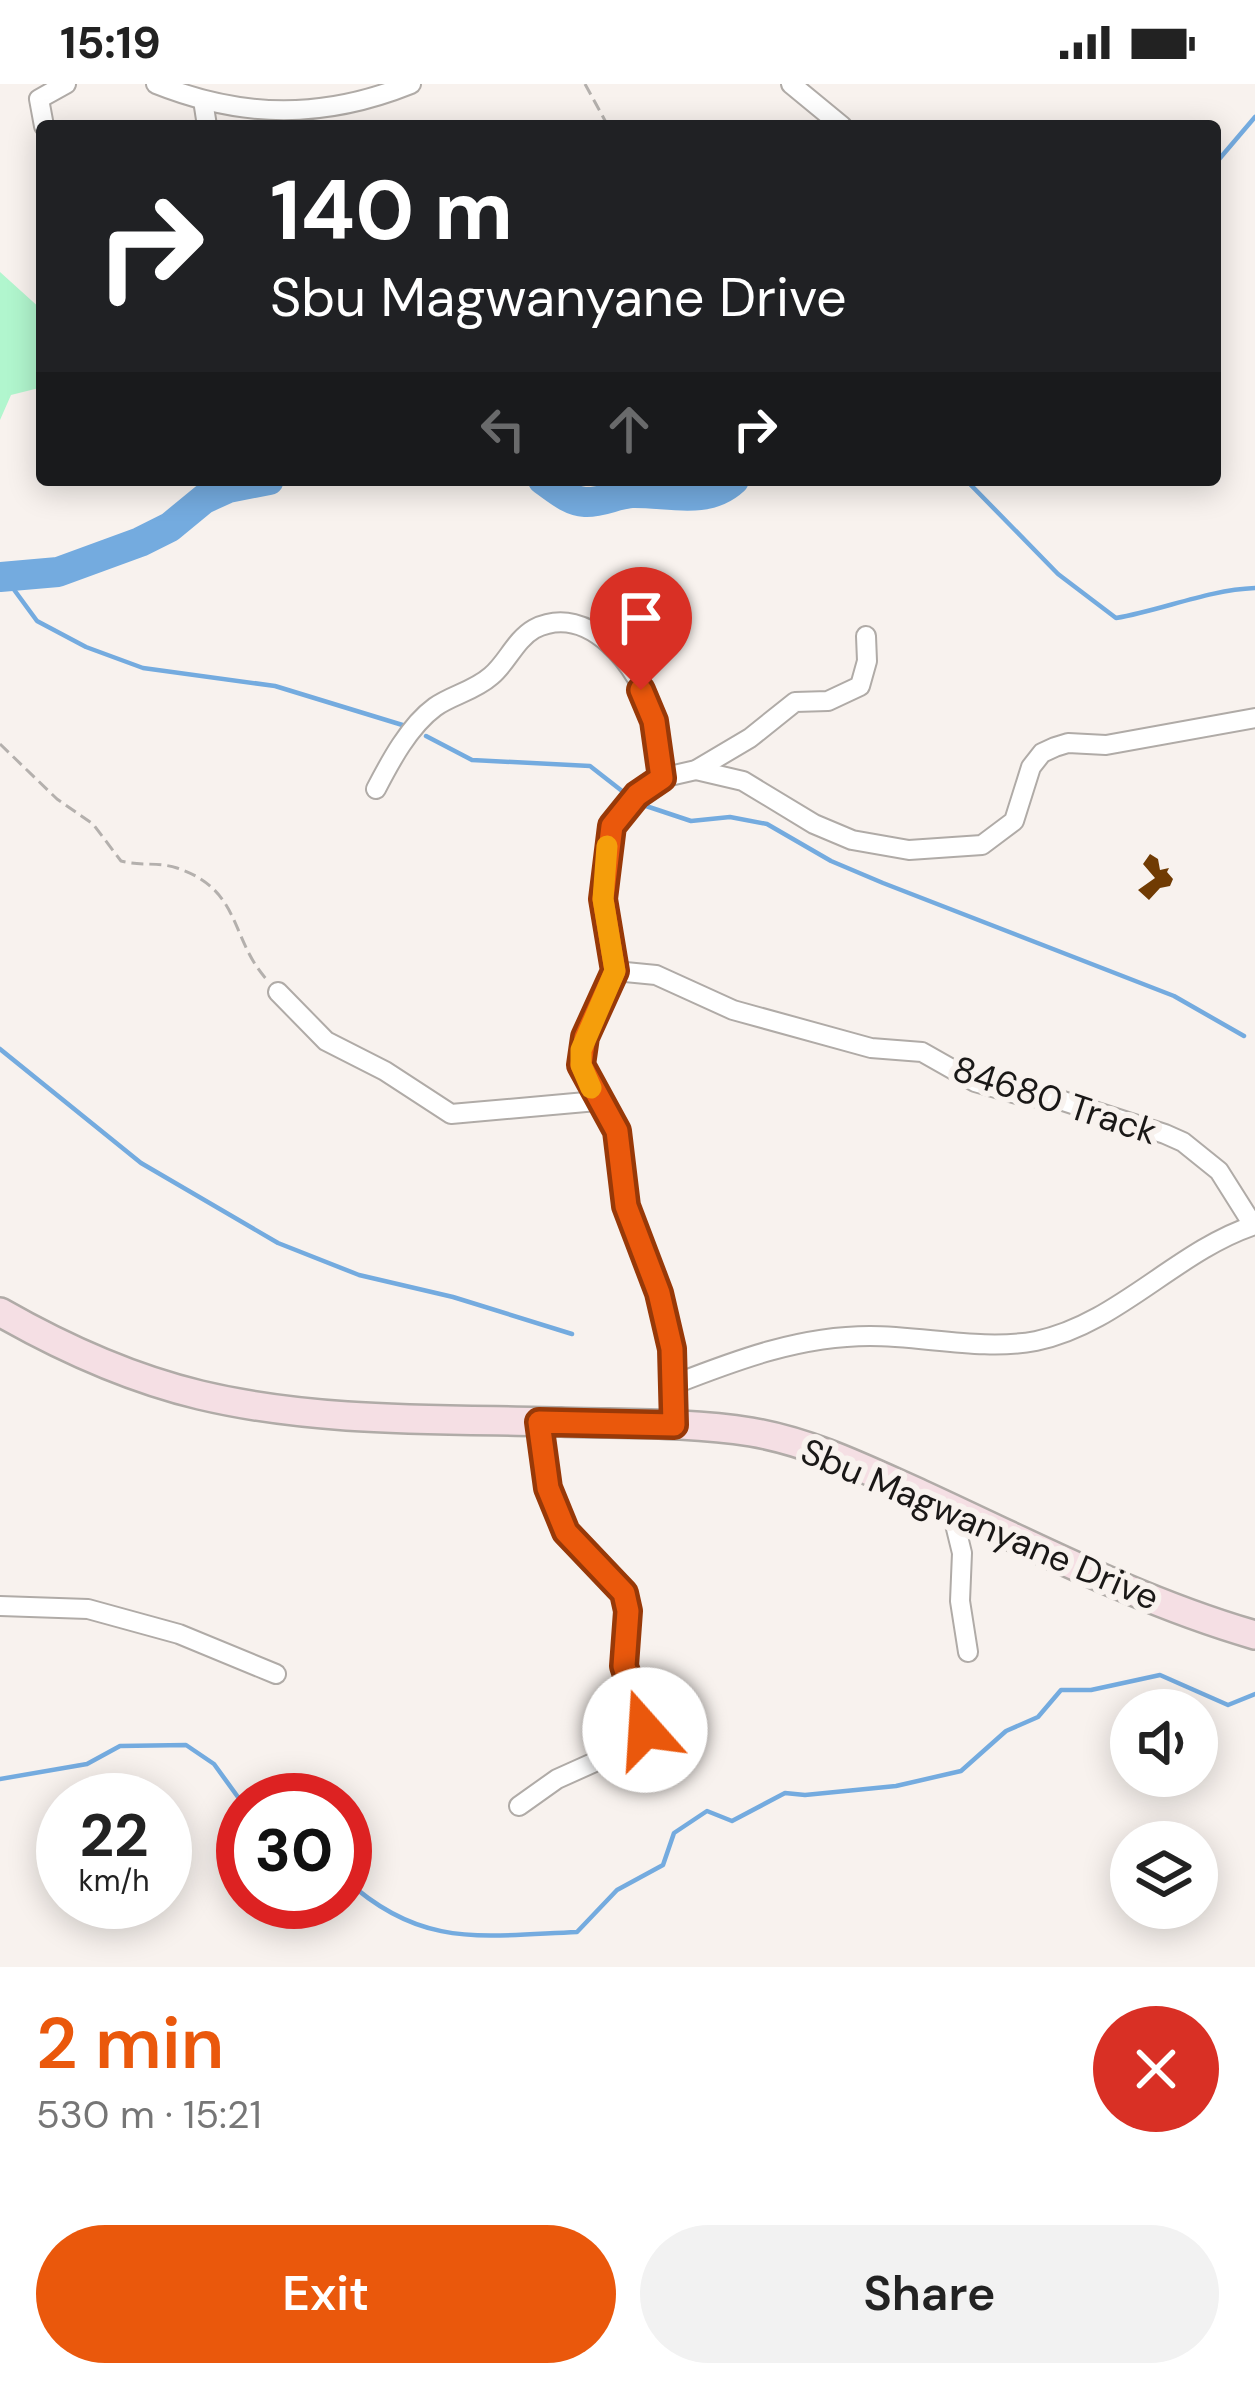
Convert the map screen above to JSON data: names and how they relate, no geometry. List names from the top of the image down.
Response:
{
  "streets": {
    "main road": ["Sbu Magwanyane Drive"],
    "street": ["84680 Track"]
  },
  "page": {
    "status": "15:19",
    "turn": ["140 m", "Sbu Magwanyane Drive"],
    "speed": "22 km/h",
    "limit": "30",
    "heading": ["2 min", "530 m · 15:21"],
    "buttons": ["Exit", "Share"]
  }
}
